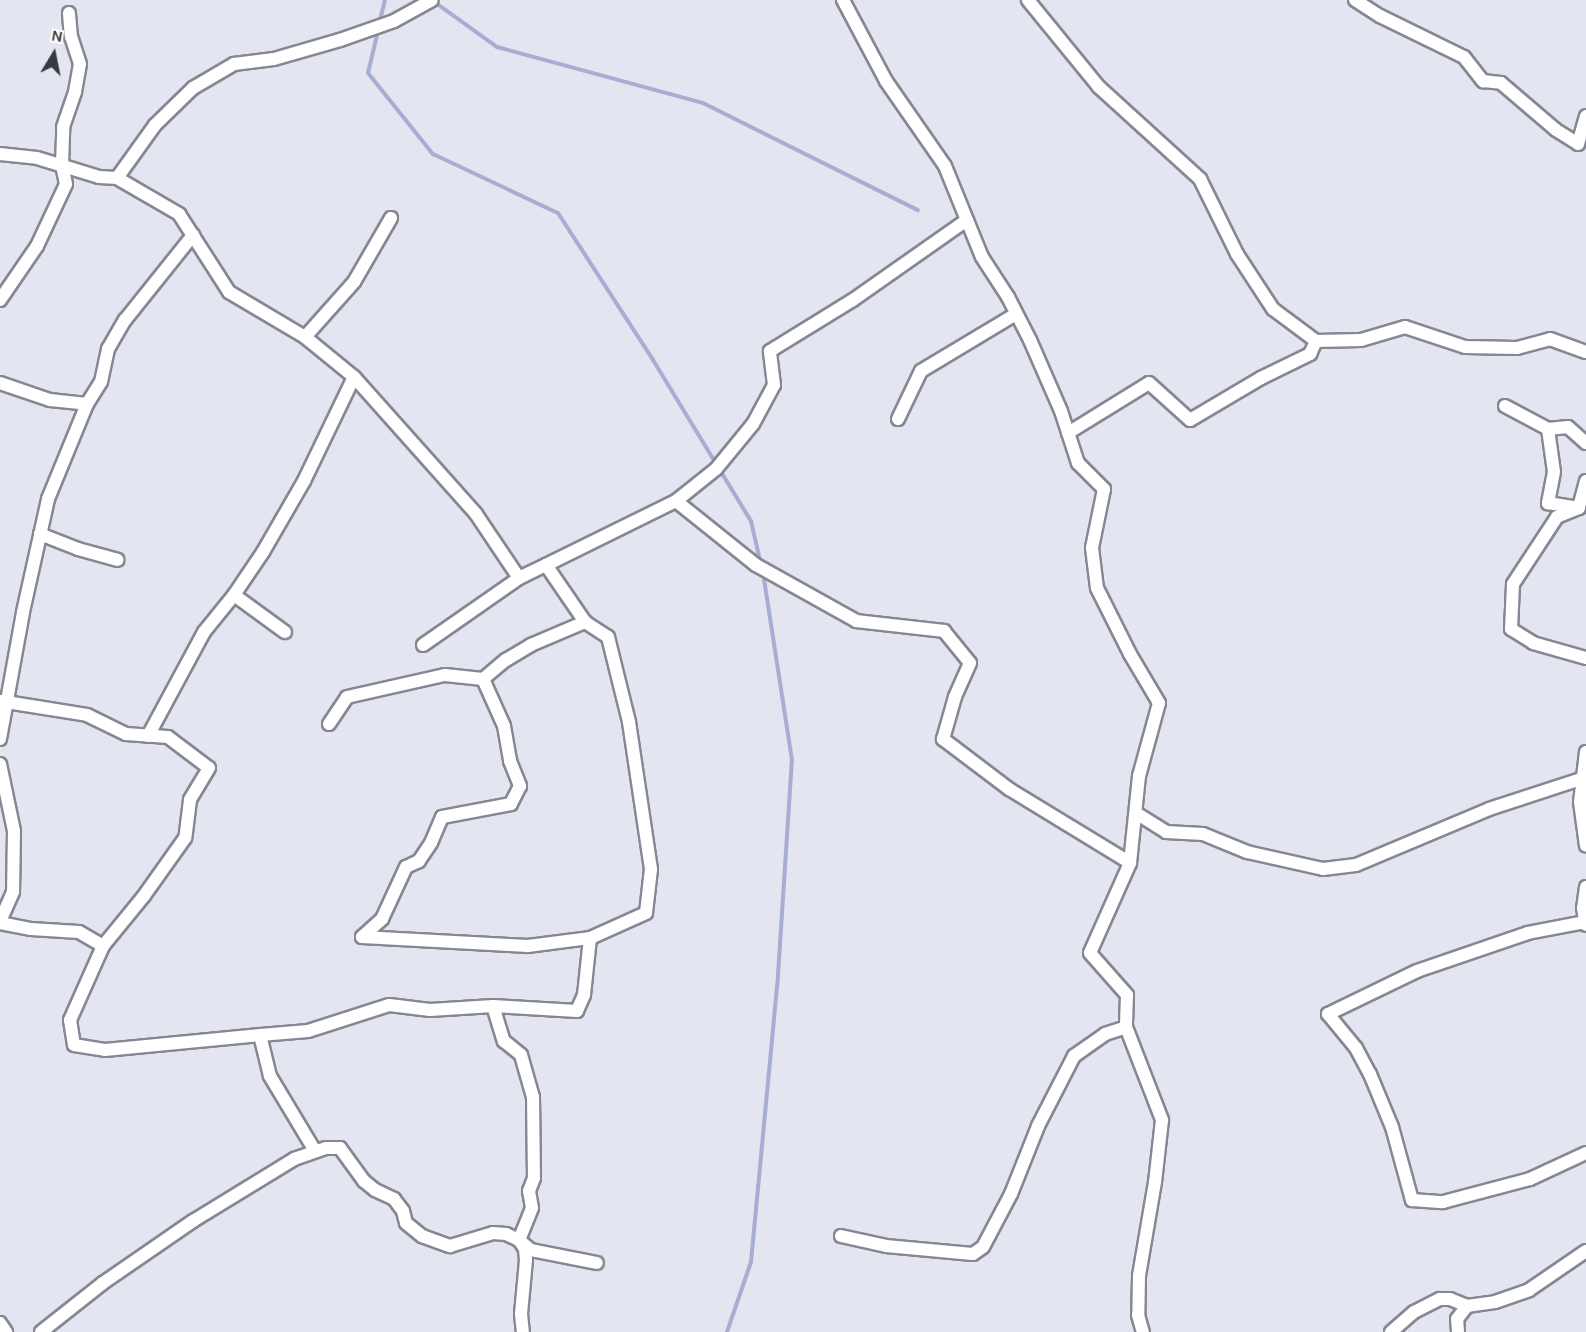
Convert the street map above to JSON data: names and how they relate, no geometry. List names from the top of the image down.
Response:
{
  "north": "top"
}
